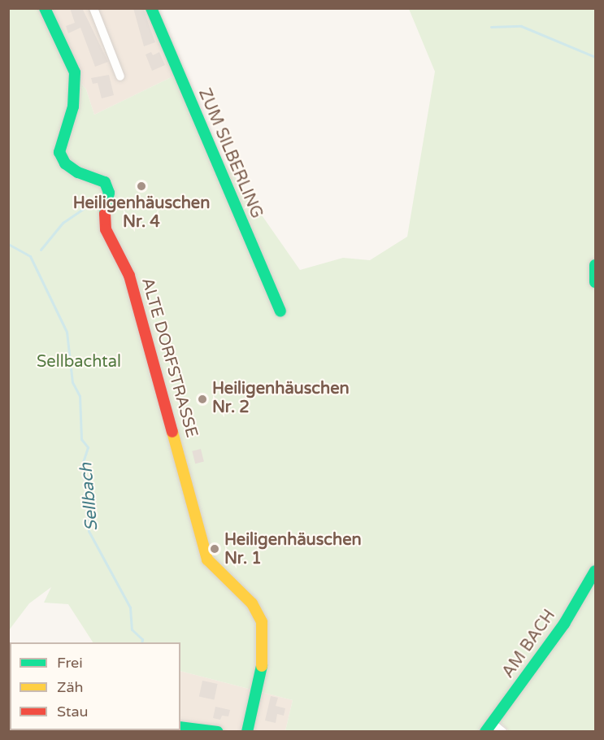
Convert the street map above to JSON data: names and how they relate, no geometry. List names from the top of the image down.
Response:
{
  "streets": {
    "street": ["ZUM SILBERLING", "ALTE DORFSTRASSE", "AM BACH"]
  },
  "water": ["Sellbach"],
  "parks": ["Sellbachtal"],
  "places": ["Heiligenhäuschen Nr. 4", "Heiligenhäuschen Nr. 2", "Heiligenhäuschen Nr. 1"],
  "legend": ["Frei", "Zäh", "Stau"]
}
